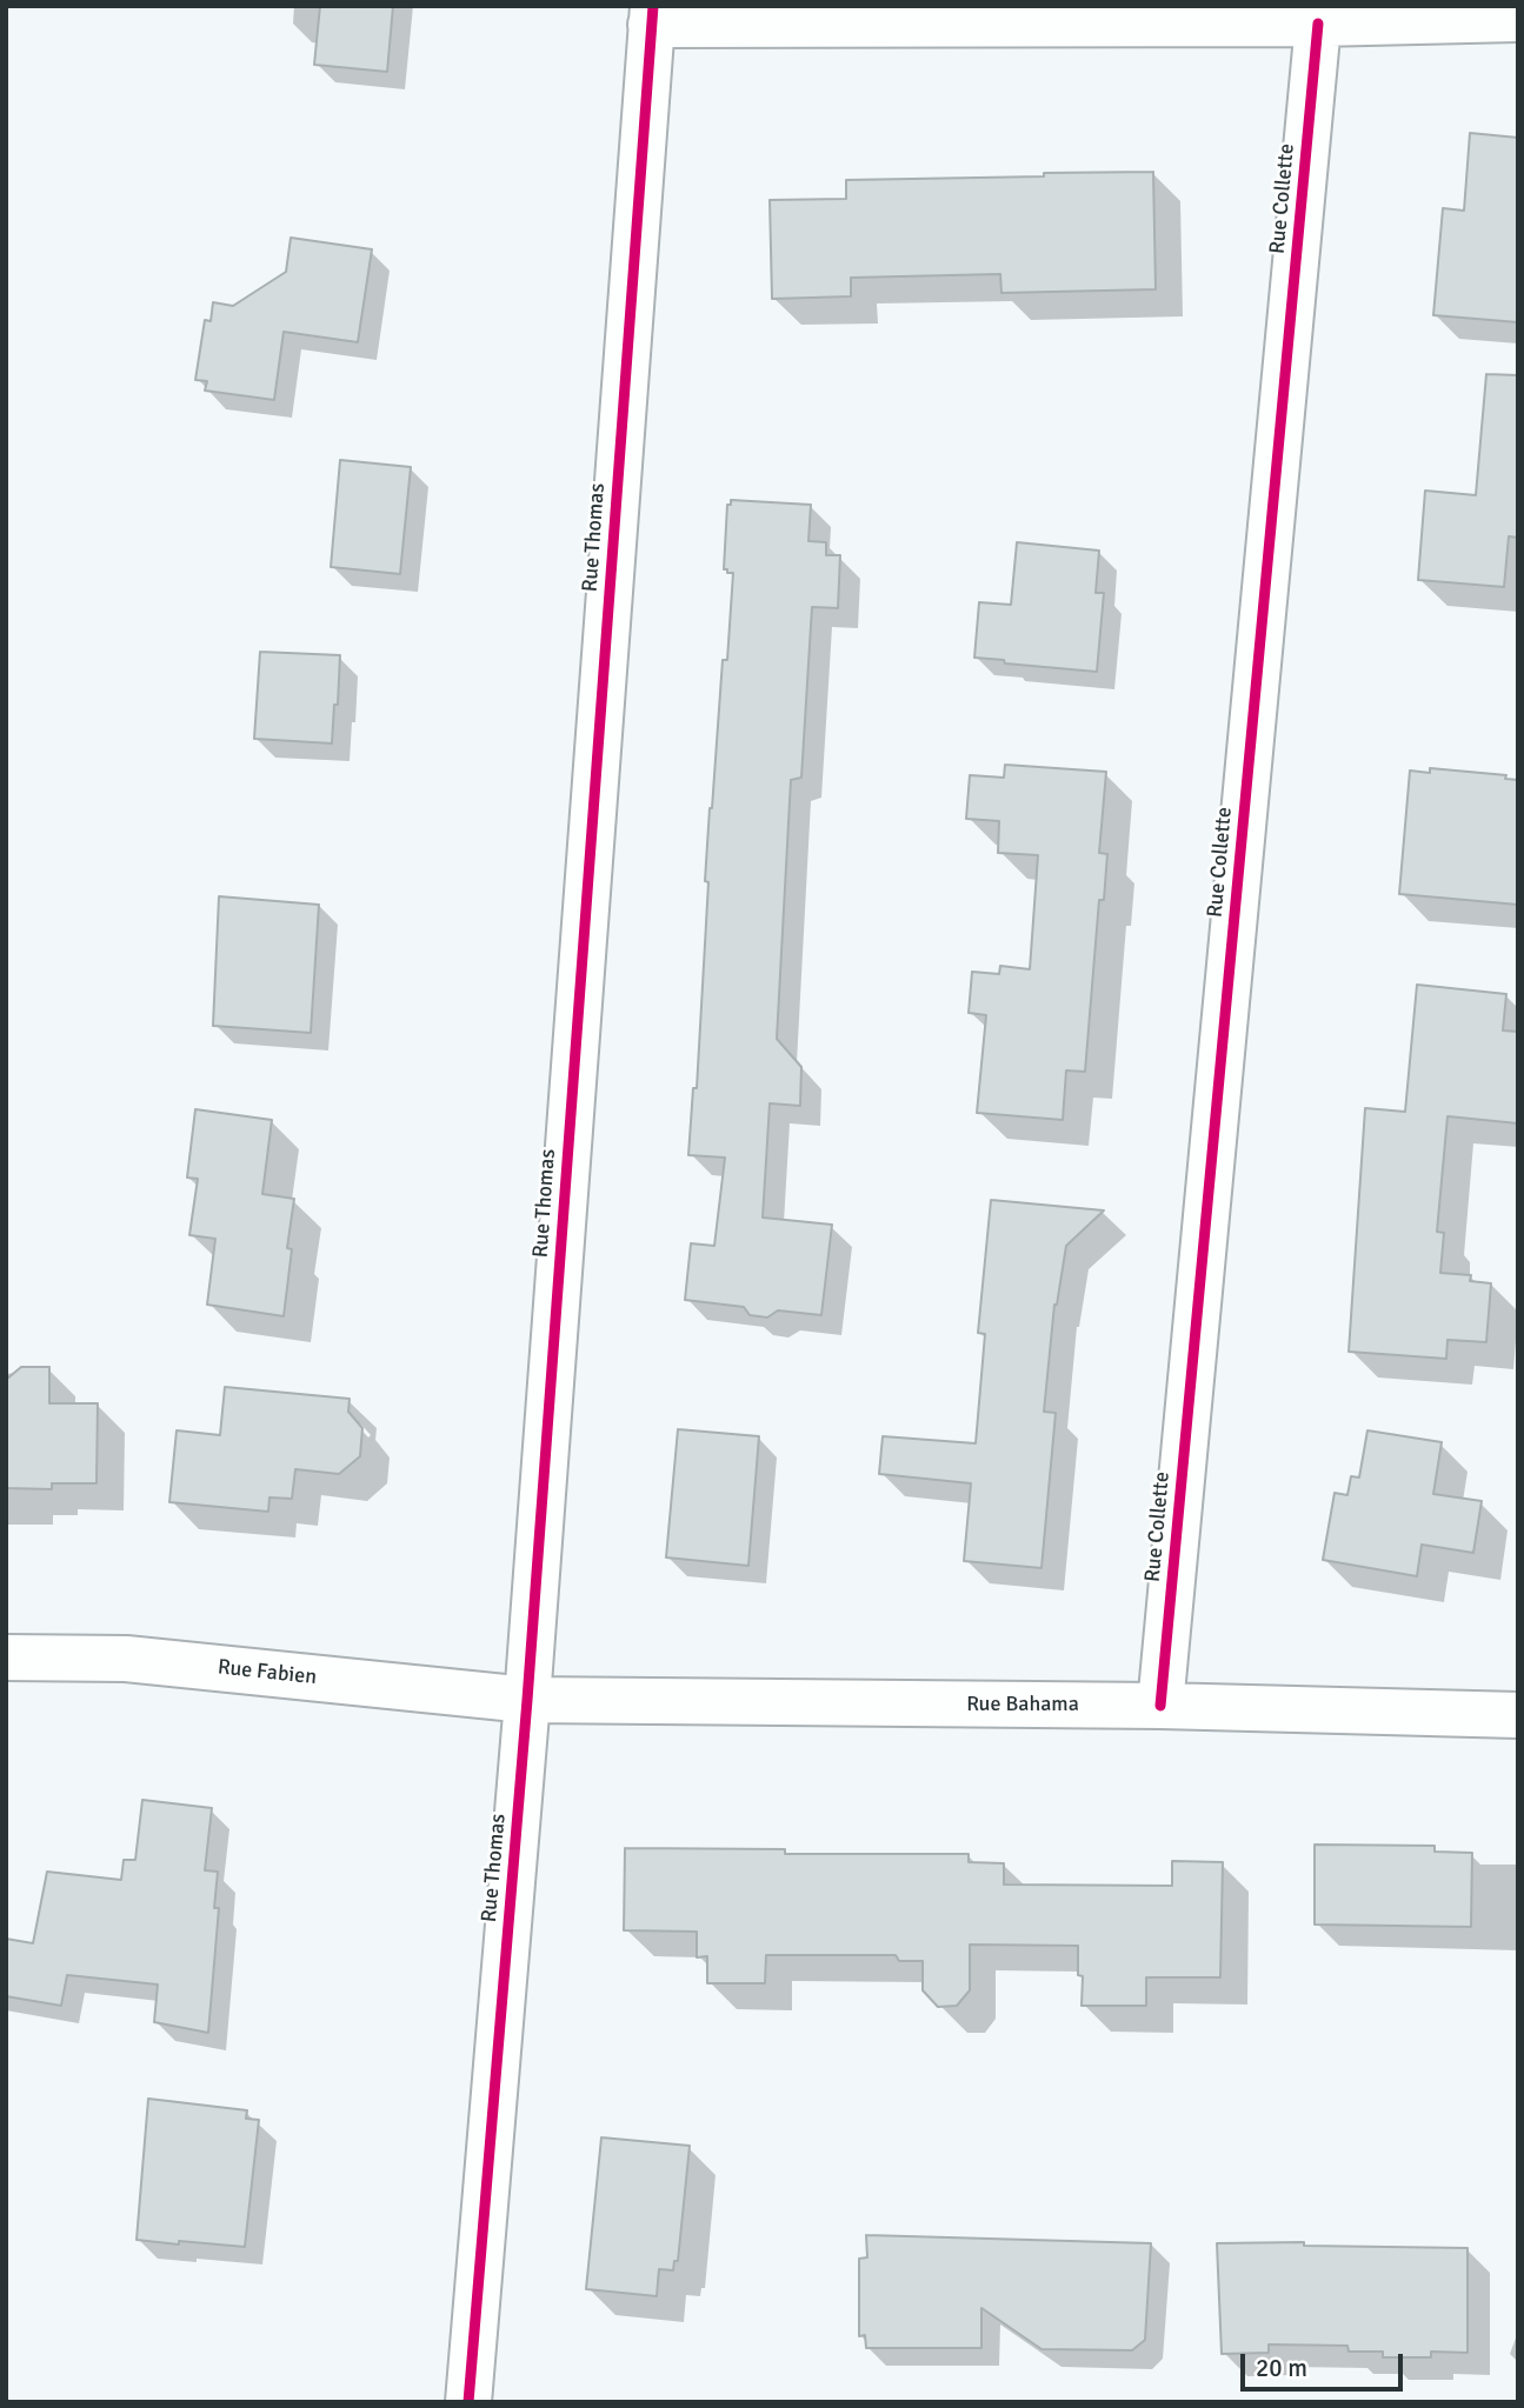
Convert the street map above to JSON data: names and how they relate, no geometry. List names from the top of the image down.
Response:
{
  "streets": {
    "street": [
      "Rue Collette",
      "Rue Thomas",
      "Rue Fabien",
      "Rue Bahama"
    ]
  },
  "crossings": [
    ["Rue Collette", "Rue Bahama"],
    ["Rue Thomas", "Rue Fabien"],
    ["Rue Thomas", "Rue Bahama"],
    ["Rue Fabien", "Rue Bahama"]
  ],
  "scale_bar": "20 m"
}
